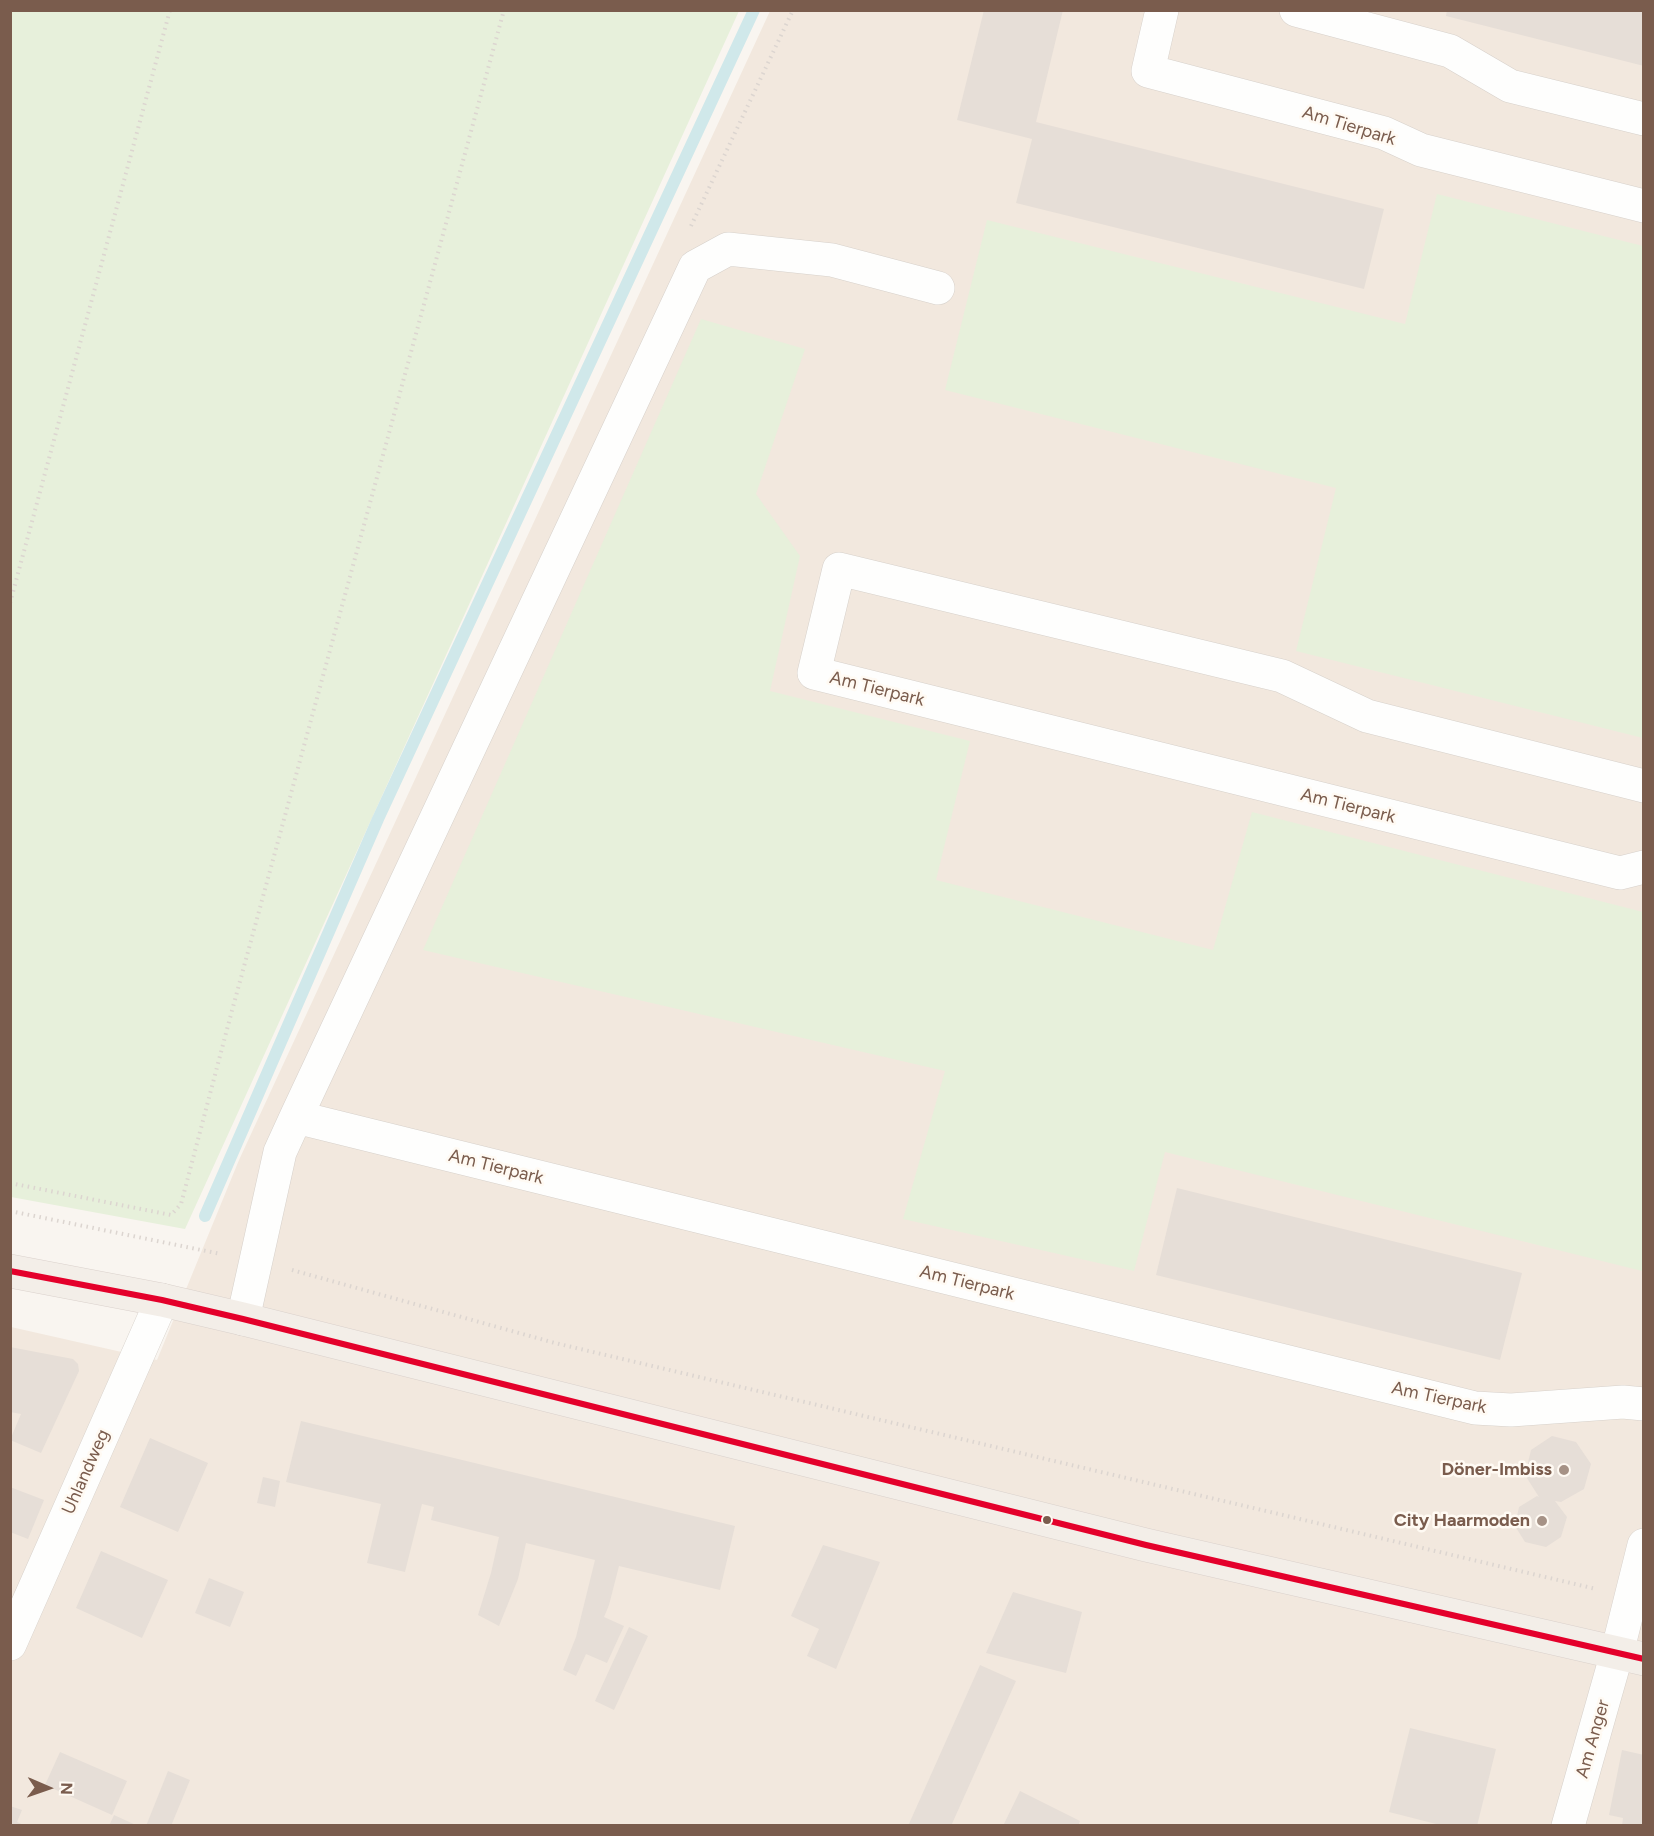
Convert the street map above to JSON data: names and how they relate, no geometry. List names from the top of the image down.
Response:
{
  "streets": {
    "street": ["Am Tierpark", "Uhlandweg", "Am Anger"]
  },
  "places": ["Döner-Imbiss", "City Haarmoden"],
  "north": "right"
}
